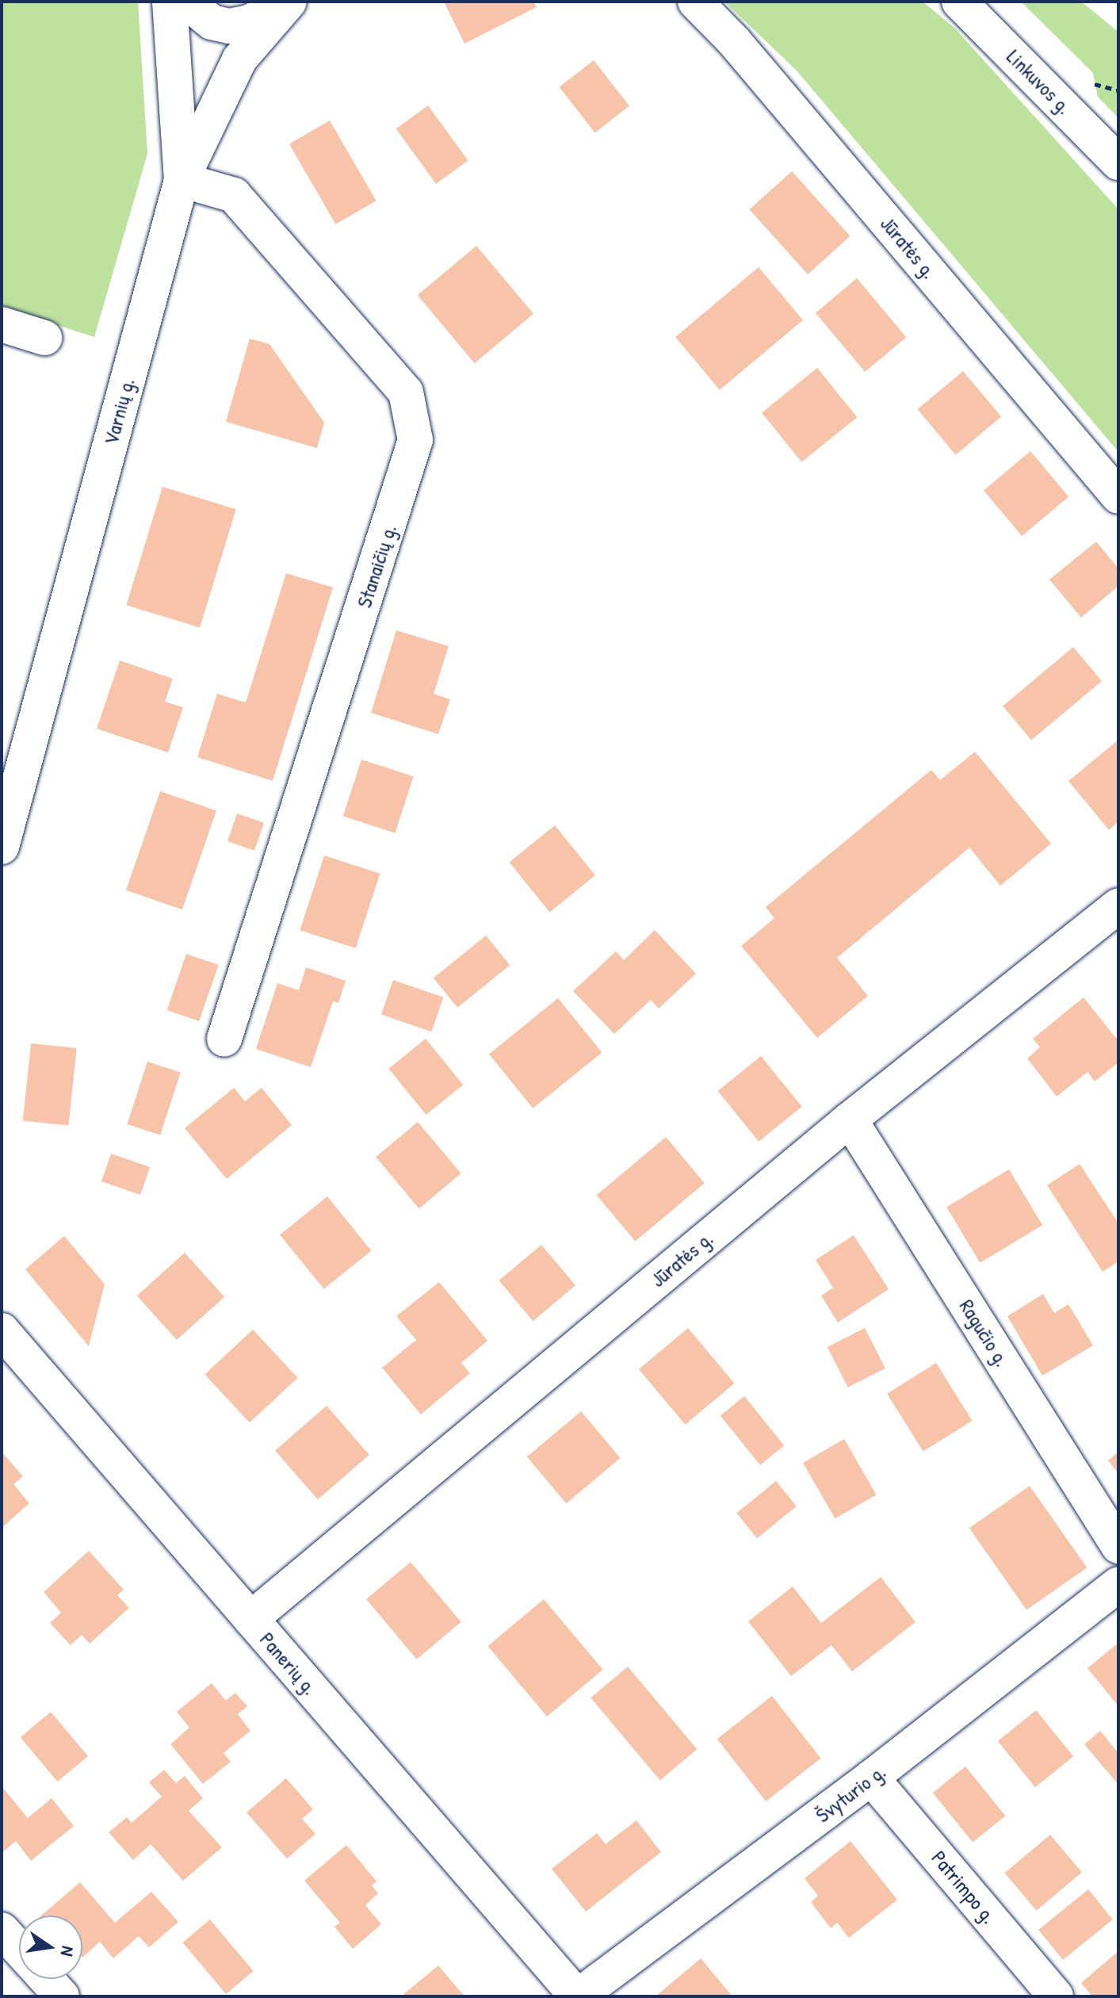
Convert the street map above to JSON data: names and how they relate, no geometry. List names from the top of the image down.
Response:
{
  "streets": {
    "street": [
      "Linkuvos g.",
      "Jūratės g.",
      "Varnių g.",
      "Stanaičių g.",
      "Ragučio g.",
      "Panerių g.",
      "Švyturio g.",
      "Patrimpo g."
    ]
  },
  "crossings": [
    ["Jūratės g.", "Ragučio g."],
    ["Jūratės g.", "Panerių g."],
    ["Varnių g.", "Stanaičių g."],
    ["Panerių g.", "Švyturio g."],
    ["Švyturio g.", "Patrimpo g."]
  ],
  "north": "right"
}
